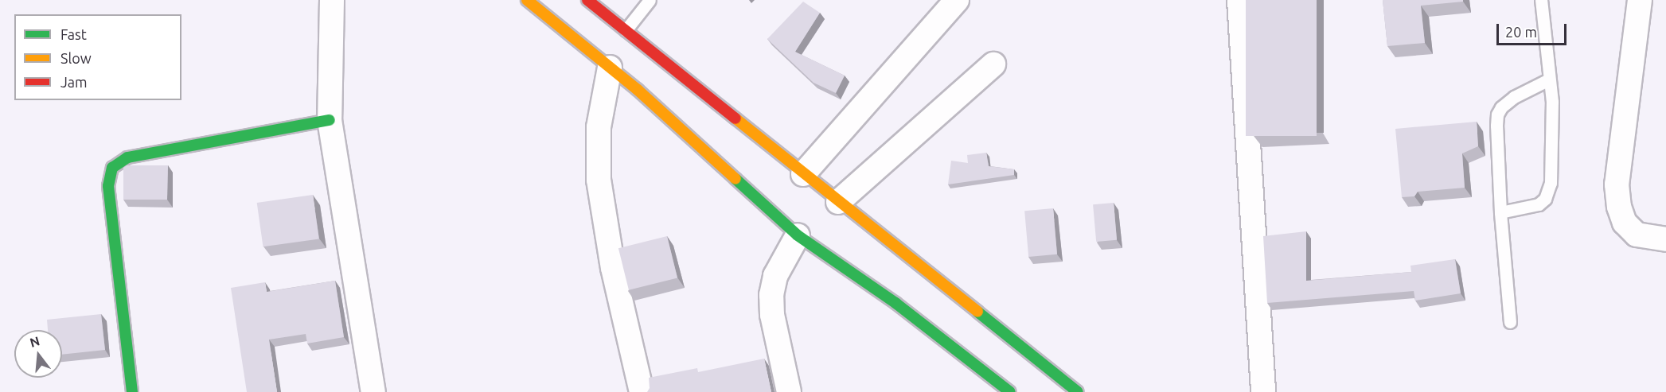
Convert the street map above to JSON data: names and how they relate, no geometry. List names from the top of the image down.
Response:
{
  "legend": ["Fast", "Slow", "Jam"],
  "scale_bar": "20 m",
  "north": "top"
}
